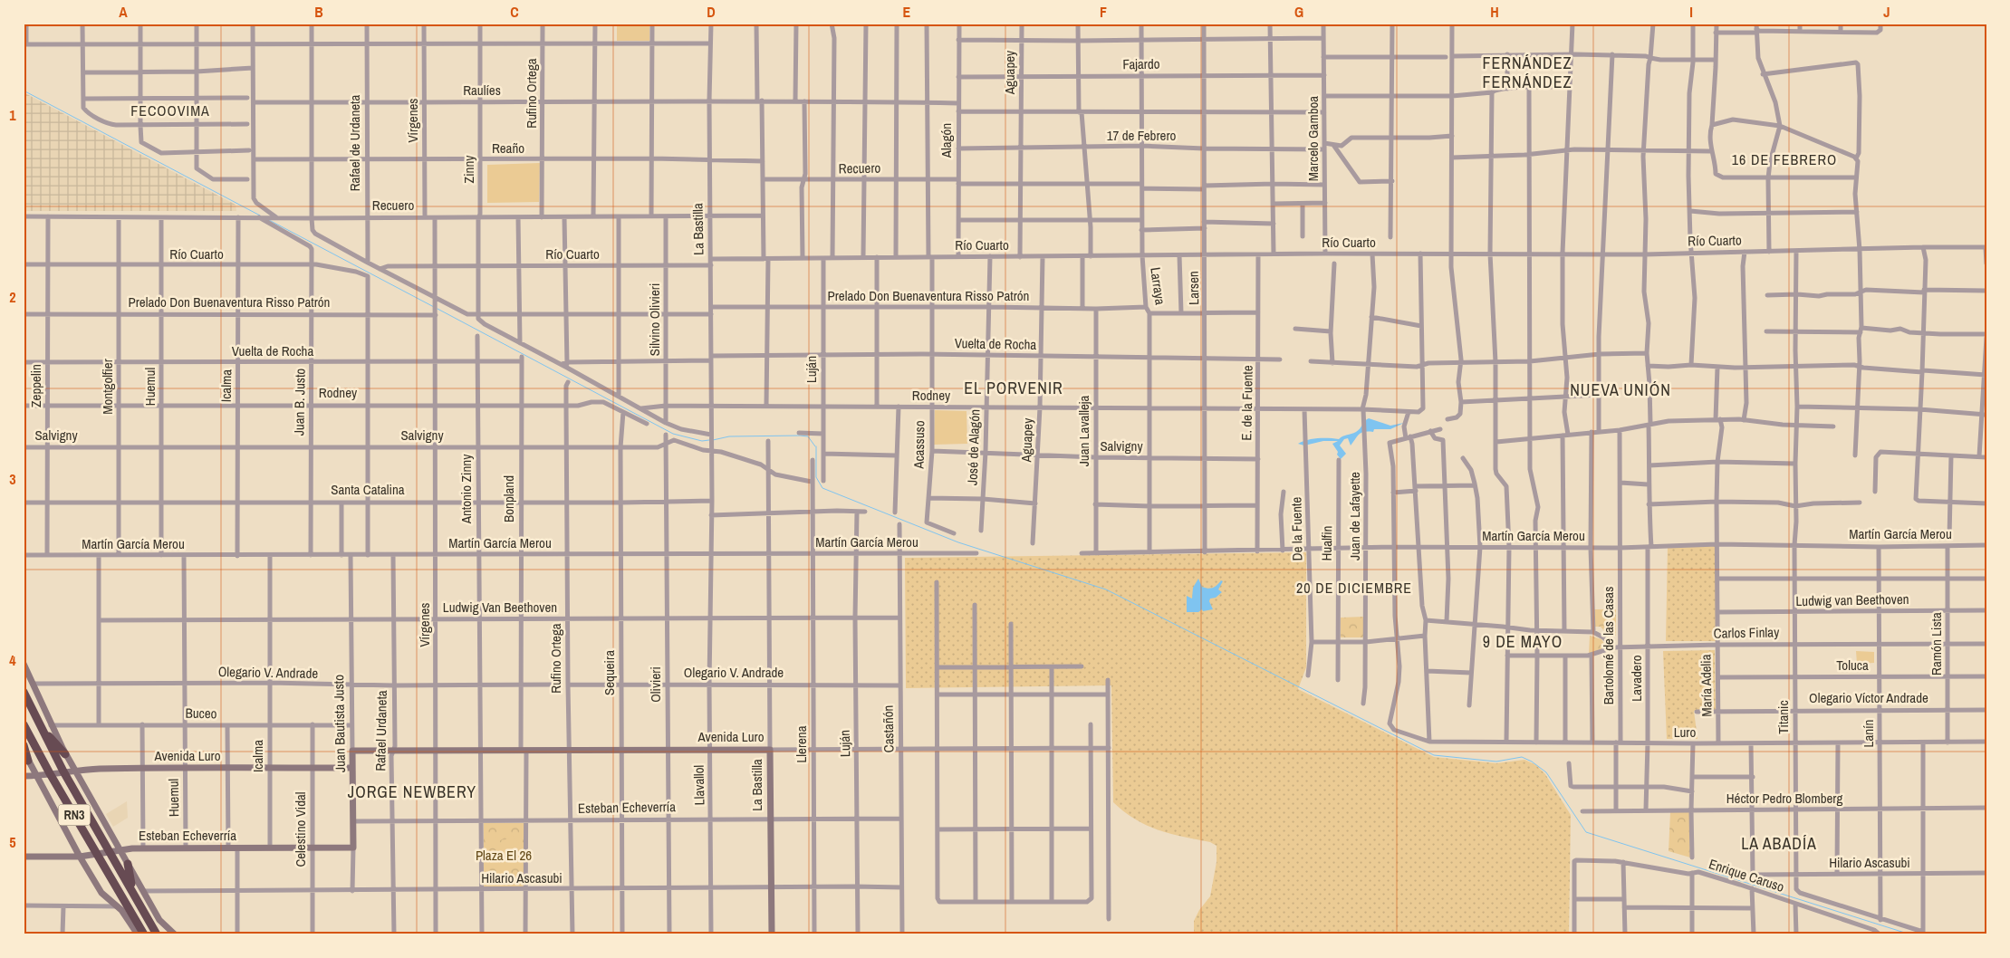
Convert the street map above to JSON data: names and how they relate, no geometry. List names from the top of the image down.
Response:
{
  "streets": {
    "highway": ["RN3"],
    "street": [
      "Fajardo",
      "Aguapey",
      "Raulíes",
      "Rufino Ortega",
      "Vírgenes",
      "17 de Febrero",
      "Marcelo Gamboa",
      "Alagón",
      "Rafael de Urdaneta",
      "Reaño",
      "Recuero",
      "Zinny",
      "La Bastilla",
      "Río Cuarto",
      "Larraya",
      "Larsen",
      "Prelado Don Buenaventura Risso Patrón",
      "Silvino Olivieri",
      "Vuelta de Rocha",
      "Luján",
      "Zeppelin",
      "Icalma",
      "Montgolfier",
      "Huemul",
      "Rodney",
      "Juan B. Justo",
      "E. de la Fuente",
      "Juan Lavalleja",
      "Salvigny",
      "Acassuso",
      "José de Alagón",
      "Antonio Zinny",
      "Santa Catalina",
      "Bonpland",
      "Juan de Lafayette",
      "De la Fuente",
      "Martín García Merou",
      "Hualfin",
      "Ludwig van Beethoven",
      "Ludwig Van Beethoven",
      "Carlos Finlay",
      "Ramón Lista",
      "Bartolomé de las Casas",
      "Toluca",
      "Olegario V. Andrade",
      "Sequeira",
      "Lavadero",
      "Olivieri",
      "María Adelia",
      "Olegario Víctor Andrade",
      "Buceo",
      "Titanic",
      "Juan Bautista Justo",
      "Castañón",
      "Rafael Urdaneta",
      "Luro",
      "Lanín",
      "Avenida Luro",
      "Llerena",
      "Llavallol",
      "Héctor Pedro Blomberg",
      "Esteban Echeverría",
      "Celestino Vidal",
      "Hilario Ascasubi",
      "Enrique Caruso"
    ]
  },
  "crossings": [
    ["Fajardo", "Aguapey"],
    ["Fajardo", "Marcelo Gamboa"],
    ["Fajardo", "Alagón"],
    ["Fajardo", "Larraya"],
    ["Fajardo", "Larsen"],
    ["Aguapey", "17 de Febrero"],
    ["Aguapey", "Recuero"],
    ["Aguapey", "Río Cuarto"],
    ["Aguapey", "Prelado Don Buenaventura Risso Patrón"],
    ["Aguapey", "Vuelta de Rocha"],
    ["Aguapey", "Rodney"],
    ["Aguapey", "Salvigny"],
    ["Raulíes", "Rufino Ortega"],
    ["Raulíes", "Vírgenes"],
    ["Raulíes", "Alagón"],
    ["Raulíes", "Rafael de Urdaneta"],
    ["Raulíes", "Zinny"],
    ["Raulíes", "La Bastilla"],
    ["Raulíes", "Acassuso"],
    ["Rufino Ortega", "Reaño"],
    ["Rufino Ortega", "Recuero"],
    ["Rufino Ortega", "Rodney"],
    ["Rufino Ortega", "Salvigny"],
    ["Rufino Ortega", "Santa Catalina"],
    ["Rufino Ortega", "Martín García Merou"],
    ["Rufino Ortega", "Ludwig Van Beethoven"],
    ["Rufino Ortega", "Olegario V. Andrade"],
    ["Rufino Ortega", "Avenida Luro"],
    ["Rufino Ortega", "Esteban Echeverría"],
    ["Rufino Ortega", "Hilario Ascasubi"],
    ["Vírgenes", "Reaño"],
    ["Vírgenes", "Recuero"],
    ["Vírgenes", "Prelado Don Buenaventura Risso Patrón"],
    ["Vírgenes", "Vuelta de Rocha"],
    ["Vírgenes", "Rodney"],
    ["Vírgenes", "Salvigny"],
    ["Vírgenes", "Santa Catalina"],
    ["Vírgenes", "Martín García Merou"],
    ["Vírgenes", "Ludwig Van Beethoven"],
    ["Vírgenes", "Olegario V. Andrade"],
    ["Vírgenes", "Avenida Luro"],
    ["Vírgenes", "Esteban Echeverría"],
    ["Vírgenes", "Hilario Ascasubi"],
    ["17 de Febrero", "Marcelo Gamboa"],
    ["17 de Febrero", "Alagón"],
    ["17 de Febrero", "Larraya"],
    ["17 de Febrero", "Larsen"],
    ["Marcelo Gamboa", "Recuero"],
    ["Marcelo Gamboa", "Río Cuarto"],
    ["Alagón", "Recuero"],
    ["Alagón", "Río Cuarto"],
    ["Rafael de Urdaneta", "Reaño"],
    ["Rafael de Urdaneta", "Recuero"],
    ["Reaño", "Zinny"],
    ["Reaño", "La Bastilla"],
    ["Recuero", "Zinny"],
    ["Recuero", "La Bastilla"],
    ["Recuero", "Larraya"],
    ["Recuero", "Larsen"],
    ["Recuero", "Silvino Olivieri"],
    ["Recuero", "Zeppelin"],
    ["Recuero", "Icalma"],
    ["Recuero", "Montgolfier"],
    ["Recuero", "Huemul"],
    ["Recuero", "Juan B. Justo"],
    ["Recuero", "Acassuso"],
    ["Zinny", "Río Cuarto"],
    ["La Bastilla", "Río Cuarto"],
    ["La Bastilla", "Prelado Don Buenaventura Risso Patrón"],
    ["La Bastilla", "Vuelta de Rocha"],
    ["La Bastilla", "Rodney"],
    ["La Bastilla", "Salvigny"],
    ["La Bastilla", "Martín García Merou"],
    ["La Bastilla", "Ludwig Van Beethoven"],
    ["La Bastilla", "Olegario V. Andrade"],
    ["La Bastilla", "Avenida Luro"],
    ["La Bastilla", "Esteban Echeverría"],
    ["La Bastilla", "Hilario Ascasubi"],
    ["Río Cuarto", "Larraya"],
    ["Río Cuarto", "Larsen"],
    ["Río Cuarto", "Prelado Don Buenaventura Risso Patrón"],
    ["Río Cuarto", "Silvino Olivieri"],
    ["Río Cuarto", "Luján"],
    ["Río Cuarto", "Zeppelin"],
    ["Río Cuarto", "Icalma"],
    ["Río Cuarto", "Montgolfier"],
    ["Río Cuarto", "Huemul"],
    ["Río Cuarto", "Juan B. Justo"],
    ["Río Cuarto", "E. de la Fuente"],
    ["Río Cuarto", "Acassuso"],
    ["Río Cuarto", "José de Alagón"],
    ["Río Cuarto", "Juan de Lafayette"],
    ["Río Cuarto", "Lavadero"],
    ["Río Cuarto", "Titanic"],
    ["Larraya", "Prelado Don Buenaventura Risso Patrón"],
    ["Larraya", "Vuelta de Rocha"],
    ["Larraya", "Rodney"],
    ["Larraya", "Salvigny"],
    ["Larraya", "Martín García Merou"],
    ["Larsen", "Vuelta de Rocha"],
    ["Larsen", "Rodney"],
    ["Larsen", "Salvigny"],
    ["Larsen", "Martín García Merou"],
    ["Prelado Don Buenaventura Risso Patrón", "Luján"],
    ["Prelado Don Buenaventura Risso Patrón", "Zeppelin"],
    ["Prelado Don Buenaventura Risso Patrón", "Icalma"],
    ["Prelado Don Buenaventura Risso Patrón", "Montgolfier"],
    ["Prelado Don Buenaventura Risso Patrón", "Huemul"],
    ["Prelado Don Buenaventura Risso Patrón", "Juan B. Justo"],
    ["Prelado Don Buenaventura Risso Patrón", "Juan Lavalleja"],
    ["Prelado Don Buenaventura Risso Patrón", "Acassuso"],
    ["Prelado Don Buenaventura Risso Patrón", "José de Alagón"],
    ["Silvino Olivieri", "Vuelta de Rocha"],
    ["Silvino Olivieri", "Rodney"],
    ["Vuelta de Rocha", "Luján"],
    ["Vuelta de Rocha", "Zeppelin"],
    ["Vuelta de Rocha", "Icalma"],
    ["Vuelta de Rocha", "Montgolfier"],
    ["Vuelta de Rocha", "Huemul"],
    ["Vuelta de Rocha", "Juan B. Justo"],
    ["Vuelta de Rocha", "E. de la Fuente"],
    ["Vuelta de Rocha", "Juan Lavalleja"],
    ["Vuelta de Rocha", "Acassuso"],
    ["Vuelta de Rocha", "José de Alagón"],
    ["Vuelta de Rocha", "Antonio Zinny"],
    ["Vuelta de Rocha", "Bonpland"],
    ["Luján", "Rodney"],
    ["Luján", "Martín García Merou"],
    ["Luján", "Ludwig Van Beethoven"],
    ["Luján", "Olegario V. Andrade"],
    ["Luján", "Avenida Luro"],
    ["Luján", "Esteban Echeverría"],
    ["Luján", "Hilario Ascasubi"],
    ["Zeppelin", "Rodney"],
    ["Zeppelin", "Salvigny"],
    ["Zeppelin", "Santa Catalina"],
    ["Zeppelin", "Martín García Merou"],
    ["Icalma", "Rodney"],
    ["Icalma", "Salvigny"],
    ["Icalma", "Santa Catalina"],
    ["Icalma", "Martín García Merou"],
    ["Icalma", "Ludwig Van Beethoven"],
    ["Icalma", "Olegario V. Andrade"],
    ["Icalma", "Buceo"],
    ["Icalma", "Avenida Luro"],
    ["Icalma", "Esteban Echeverría"],
    ["Montgolfier", "Rodney"],
    ["Montgolfier", "Salvigny"],
    ["Montgolfier", "Santa Catalina"],
    ["Montgolfier", "Martín García Merou"],
    ["Huemul", "Rodney"],
    ["Huemul", "Salvigny"],
    ["Huemul", "Santa Catalina"],
    ["Huemul", "Martín García Merou"],
    ["Huemul", "Ludwig Van Beethoven"],
    ["Huemul", "Olegario V. Andrade"],
    ["Huemul", "Buceo"],
    ["Huemul", "Avenida Luro"],
    ["Huemul", "Esteban Echeverría"],
    ["Rodney", "Juan B. Justo"],
    ["Rodney", "E. de la Fuente"],
    ["Rodney", "Juan Lavalleja"],
    ["Rodney", "Acassuso"],
    ["Rodney", "José de Alagón"],
    ["Rodney", "Antonio Zinny"],
    ["Rodney", "Bonpland"],
    ["Rodney", "Juan de Lafayette"],
    ["Rodney", "De la Fuente"],
    ["Rodney", "Sequeira"],
    ["Juan B. Justo", "Salvigny"],
    ["Juan B. Justo", "Santa Catalina"],
    ["Juan B. Justo", "Martín García Merou"],
    ["E. de la Fuente", "Salvigny"],
    ["E. de la Fuente", "Martín García Merou"],
    ["Juan Lavalleja", "Salvigny"],
    ["Juan Lavalleja", "Martín García Merou"],
    ["Salvigny", "Acassuso"],
    ["Salvigny", "José de Alagón"],
    ["Salvigny", "Antonio Zinny"],
    ["Salvigny", "Bonpland"],
    ["Salvigny", "Sequeira"],
    ["Salvigny", "Olivieri"],
    ["Antonio Zinny", "Santa Catalina"],
    ["Antonio Zinny", "Martín García Merou"],
    ["Antonio Zinny", "Ludwig Van Beethoven"],
    ["Antonio Zinny", "Olegario V. Andrade"],
    ["Antonio Zinny", "Avenida Luro"],
    ["Santa Catalina", "Bonpland"],
    ["Santa Catalina", "Sequeira"],
    ["Santa Catalina", "Olivieri"],
    ["Bonpland", "Martín García Merou"],
    ["Bonpland", "Ludwig Van Beethoven"],
    ["Bonpland", "Olegario V. Andrade"],
    ["Bonpland", "Avenida Luro"],
    ["Bonpland", "Esteban Echeverría"],
    ["Bonpland", "Hilario Ascasubi"],
    ["Juan de Lafayette", "Martín García Merou"],
    ["De la Fuente", "Martín García Merou"],
    ["Martín García Merou", "Hualfin"],
    ["Martín García Merou", "Ramón Lista"],
    ["Martín García Merou", "Bartolomé de las Casas"],
    ["Martín García Merou", "Sequeira"],
    ["Martín García Merou", "Lavadero"],
    ["Martín García Merou", "Olivieri"],
    ["Martín García Merou", "María Adelia"],
    ["Martín García Merou", "Titanic"],
    ["Martín García Merou", "Juan Bautista Justo"],
    ["Martín García Merou", "Castañón"],
    ["Martín García Merou", "Rafael Urdaneta"],
    ["Martín García Merou", "Lanín"],
    ["Martín García Merou", "Llerena"],
    ["Martín García Merou", "Llavallol"],
    ["Ludwig van Beethoven", "Ramón Lista"],
    ["Ludwig van Beethoven", "María Adelia"],
    ["Ludwig van Beethoven", "Titanic"],
    ["Ludwig van Beethoven", "Lanín"],
    ["Ludwig Van Beethoven", "Sequeira"],
    ["Ludwig Van Beethoven", "Olivieri"],
    ["Ludwig Van Beethoven", "Juan Bautista Justo"],
    ["Ludwig Van Beethoven", "Castañón"],
    ["Ludwig Van Beethoven", "Rafael Urdaneta"],
    ["Ludwig Van Beethoven", "Llerena"],
    ["Ludwig Van Beethoven", "Llavallol"],
    ["Carlos Finlay", "Ramón Lista"],
    ["Carlos Finlay", "Bartolomé de las Casas"],
    ["Carlos Finlay", "Lavadero"],
    ["Carlos Finlay", "María Adelia"],
    ["Carlos Finlay", "Titanic"],
    ["Carlos Finlay", "Lanín"],
    ["Ramón Lista", "Toluca"],
    ["Ramón Lista", "Olegario Víctor Andrade"],
    ["Ramón Lista", "Luro"],
    ["Bartolomé de las Casas", "Luro"],
    ["Bartolomé de las Casas", "Héctor Pedro Blomberg"],
    ["Toluca", "María Adelia"],
    ["Toluca", "Titanic"],
    ["Toluca", "Lanín"],
    ["Olegario V. Andrade", "Sequeira"],
    ["Olegario V. Andrade", "Olivieri"],
    ["Olegario V. Andrade", "Juan Bautista Justo"],
    ["Olegario V. Andrade", "Castañón"],
    ["Olegario V. Andrade", "Rafael Urdaneta"],
    ["Olegario V. Andrade", "Llerena"],
    ["Olegario V. Andrade", "Llavallol"],
    ["Sequeira", "Avenida Luro"],
    ["Sequeira", "Esteban Echeverría"],
    ["Sequeira", "Hilario Ascasubi"],
    ["Lavadero", "Luro"],
    ["Lavadero", "Héctor Pedro Blomberg"],
    ["Olivieri", "Avenida Luro"],
    ["Olivieri", "Esteban Echeverría"],
    ["Olivieri", "Hilario Ascasubi"],
    ["María Adelia", "Olegario Víctor Andrade"],
    ["María Adelia", "Luro"],
    ["Olegario Víctor Andrade", "Titanic"],
    ["Olegario Víctor Andrade", "Lanín"],
    ["Buceo", "Juan Bautista Justo"],
    ["Buceo", "Celestino Vidal"],
    ["Titanic", "Luro"],
    ["Titanic", "Héctor Pedro Blomberg"],
    ["Titanic", "Hilario Ascasubi"],
    ["Titanic", "Enrique Caruso"],
    ["Juan Bautista Justo", "Avenida Luro"],
    ["Juan Bautista Justo", "Esteban Echeverría"],
    ["Juan Bautista Justo", "Hilario Ascasubi"],
    ["Castañón", "Avenida Luro"],
    ["Castañón", "Esteban Echeverría"],
    ["Castañón", "Hilario Ascasubi"],
    ["Rafael Urdaneta", "Avenida Luro"],
    ["Rafael Urdaneta", "Esteban Echeverría"],
    ["Rafael Urdaneta", "Hilario Ascasubi"],
    ["Luro", "Lanín"],
    ["Lanín", "Héctor Pedro Blomberg"],
    ["Lanín", "Hilario Ascasubi"],
    ["Lanín", "Enrique Caruso"],
    ["Avenida Luro", "Llerena"],
    ["Avenida Luro", "Llavallol"],
    ["Avenida Luro", "RN3"],
    ["Avenida Luro", "Celestino Vidal"],
    ["Llerena", "Esteban Echeverría"],
    ["Llerena", "Hilario Ascasubi"],
    ["Llavallol", "Esteban Echeverría"],
    ["Llavallol", "Hilario Ascasubi"],
    ["Héctor Pedro Blomberg", "Hilario Ascasubi"],
    ["Esteban Echeverría", "RN3"],
    ["Esteban Echeverría", "Celestino Vidal"],
    ["Celestino Vidal", "Hilario Ascasubi"]
  ],
  "districts": [
    "FERNÁNDEZ FERNÁNDEZ",
    "FECOOVIMA",
    "16 DE FEBRERO",
    "EL PORVENIR",
    "NUEVA UNIÓN",
    "20 DE DICIEMBRE",
    "9 DE MAYO",
    "JORGE NEWBERY",
    "LA ABADÍA"
  ],
  "parks": ["Plaza El 26"],
  "grid": {
    "columns": [
      "A",
      "B",
      "C",
      "D",
      "E",
      "F",
      "G",
      "H",
      "I",
      "J"
    ],
    "rows": [
      "1",
      "2",
      "3",
      "4",
      "5"
    ]
  }
}
